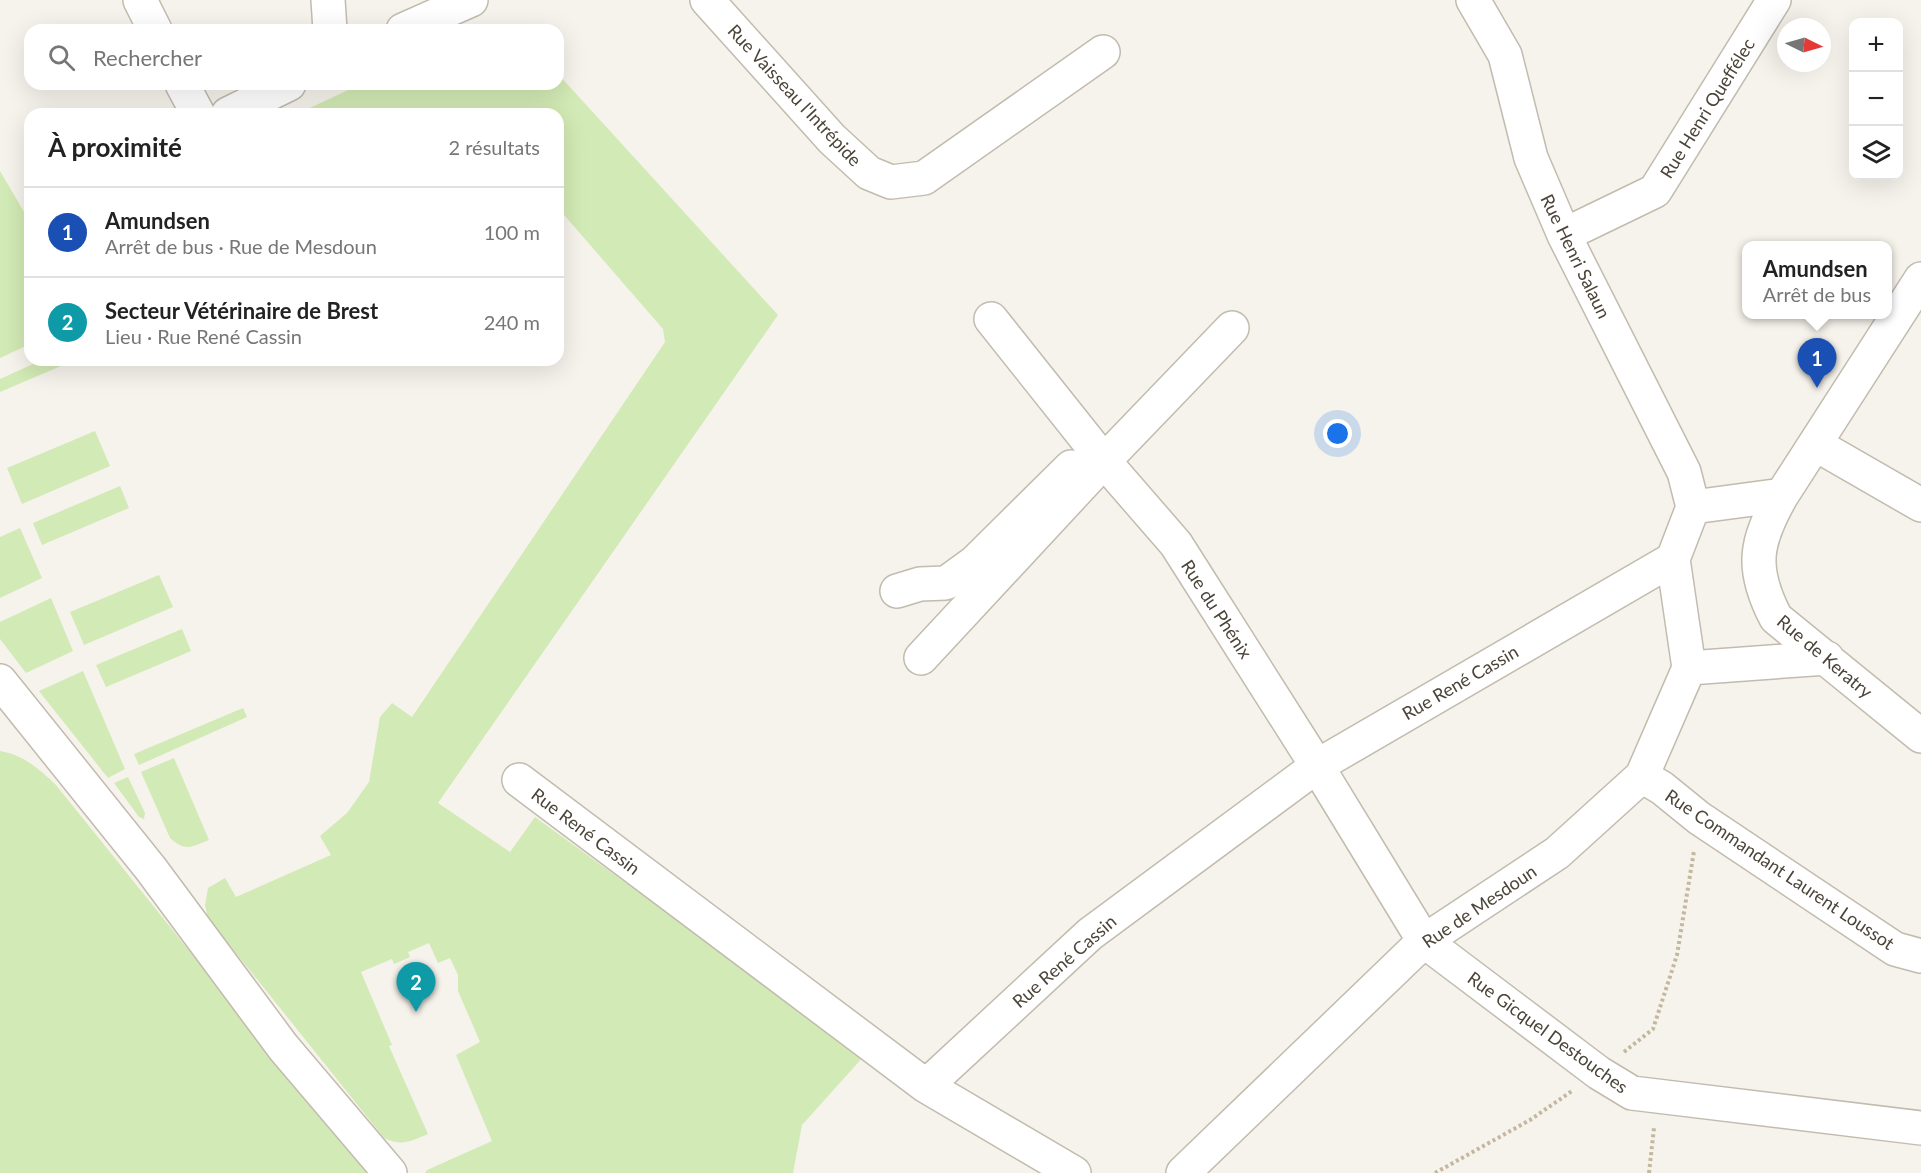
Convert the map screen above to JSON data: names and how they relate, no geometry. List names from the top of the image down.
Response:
{
  "streets": {
    "street": [
      "Rue Vaisseau l'Intrépide",
      "Rue Henri Queffélec",
      "Rue Henri Salaun",
      "Rue du Phénix",
      "Rue de Keratry",
      "Rue René Cassin",
      "Rue Commandant Laurent Loussot",
      "Rue de Mesdoun",
      "Rue Gicquel Destouches"
    ]
  },
  "crossings": [
    ["Rue Henri Queffélec", "Rue Henri Salaun"],
    ["Rue du Phénix", "Rue René Cassin"],
    ["Rue du Phénix", "Rue Gicquel Destouches"],
    ["Rue René Cassin", "Rue Gicquel Destouches"],
    ["Rue Commandant Laurent Loussot", "Rue de Mesdoun"],
    ["Rue de Mesdoun", "Rue Gicquel Destouches"]
  ],
  "north": "right",
  "page": {
    "map_buttons": ["+", "−"],
    "search": "Rechercher",
    "heading": ["À proximité", "2 résultats"],
    "list": [
      {
        "mark": "1",
        "name": "Amundsen",
        "note": "Arrêt de bus · Rue de Mesdoun",
        "value": "100 m"
      },
      {
        "mark": "2",
        "name": "Secteur Vétérinaire de Brest",
        "note": "Lieu · Rue René Cassin",
        "value": "240 m"
      }
    ],
    "popup": ["Amundsen", "Arrêt de bus"],
    "pins": ["1", "2"]
  }
}
